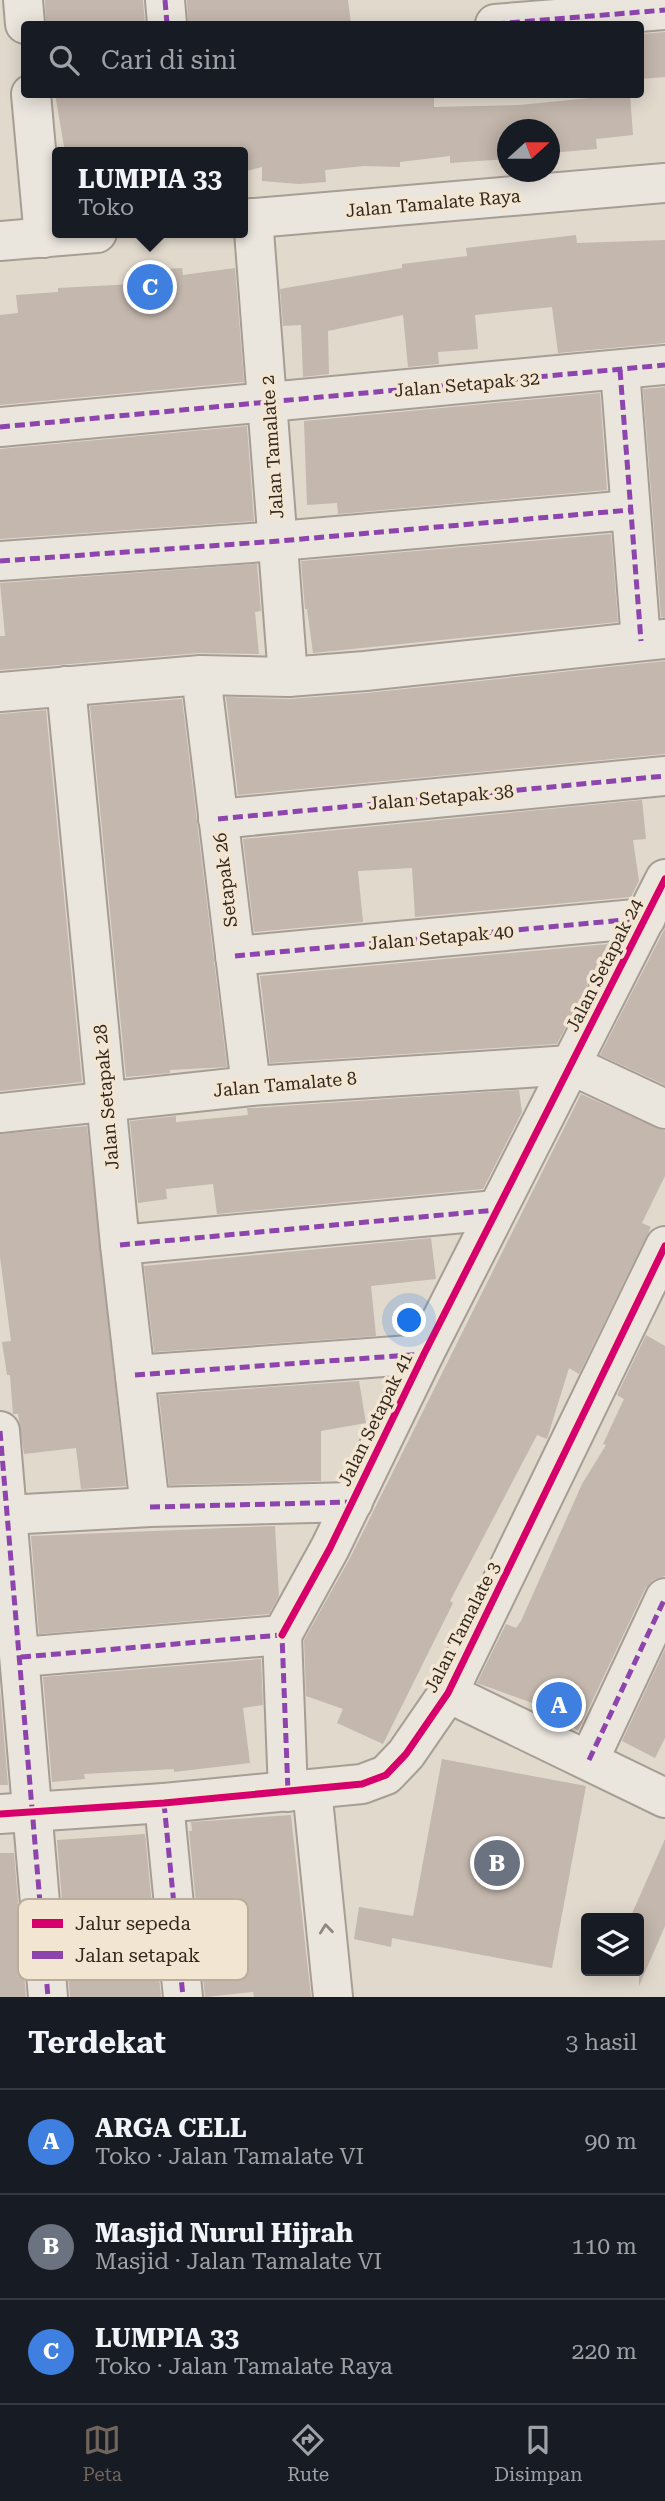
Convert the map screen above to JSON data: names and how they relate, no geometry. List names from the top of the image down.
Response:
{
  "streets": {
    "street": [
      "Jalan Tamalate Raya",
      "Jalan Setapak 32",
      "Jalan Tamalate 2",
      "Jalan Setapak 38",
      "Setapak 26",
      "Jalan Setapak 40",
      "Jalan Setapak 24",
      "Jalan Tamalate 8",
      "Jalan Setapak 28",
      "Jalan Setapak 41",
      "Jalan Tamalate 3"
    ]
  },
  "crossings": [
    ["Jalan Tamalate Raya", "Jalan Tamalate 2"],
    ["Jalan Setapak 32", "Jalan Tamalate 2"],
    ["Jalan Setapak 38", "Setapak 26"],
    ["Setapak 26", "Jalan Setapak 40"],
    ["Setapak 26", "Jalan Tamalate 8"],
    ["Jalan Setapak 40", "Jalan Setapak 24"],
    ["Jalan Setapak 24", "Jalan Tamalate 8"],
    ["Jalan Setapak 24", "Jalan Setapak 41"],
    ["Jalan Tamalate 8", "Jalan Setapak 28"],
    ["Jalan Tamalate 8", "Jalan Setapak 41"]
  ],
  "legend": ["Jalur sepeda", "Jalan setapak"],
  "north": "right",
  "page": {
    "search": "Cari di sini",
    "popup": ["LUMPIA 33", "Toko"],
    "pins": ["C", "A", "B"],
    "heading": ["Terdekat", "3 hasil"],
    "list": [
      {
        "mark": "A",
        "name": "ARGA CELL",
        "note": "Toko · Jalan Tamalate VI",
        "value": "90 m"
      },
      {
        "mark": "B",
        "name": "Masjid Nurul Hijrah",
        "note": "Masjid · Jalan Tamalate VI",
        "value": "110 m"
      },
      {
        "mark": "C",
        "name": "LUMPIA 33",
        "note": "Toko · Jalan Tamalate Raya",
        "value": "220 m"
      }
    ],
    "nav": ["Peta", "Rute", "Disimpan"]
  }
}
